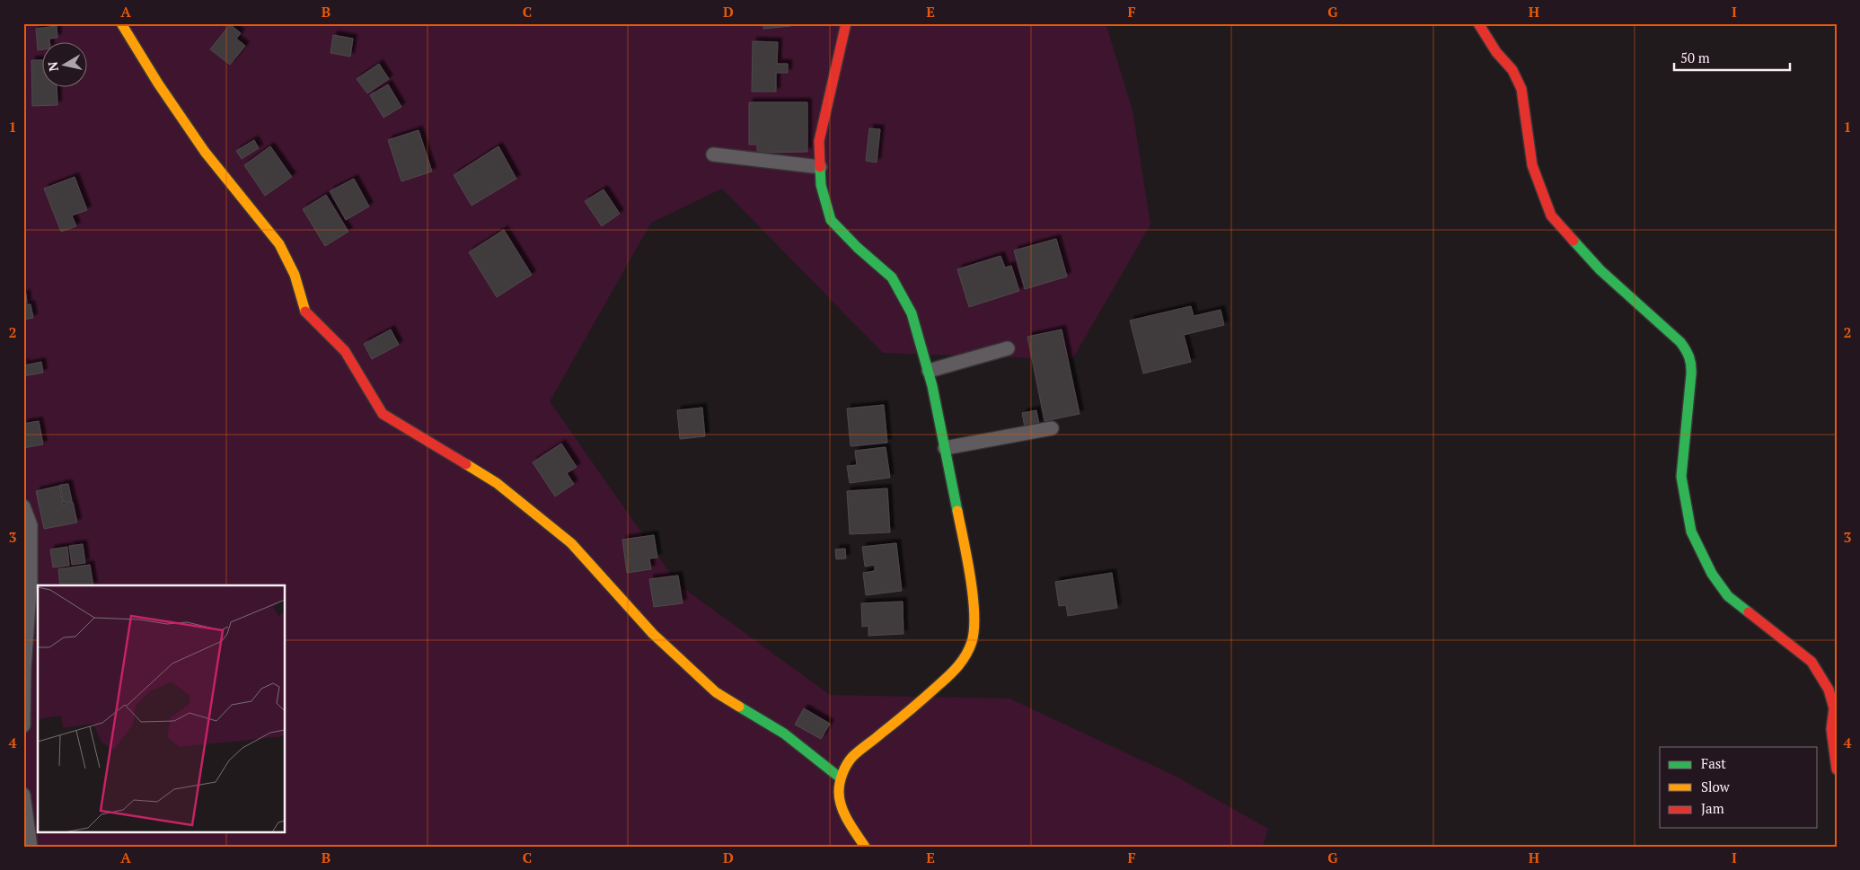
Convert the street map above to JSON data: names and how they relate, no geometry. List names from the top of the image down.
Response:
{
  "legend": ["Fast", "Slow", "Jam"],
  "scale_bar": "50 m",
  "north": "left",
  "grid": {
    "columns": [
      "A",
      "B",
      "C",
      "D",
      "E",
      "F",
      "G",
      "H",
      "I"
    ],
    "rows": [
      "1",
      "2",
      "3",
      "4"
    ]
  }
}
